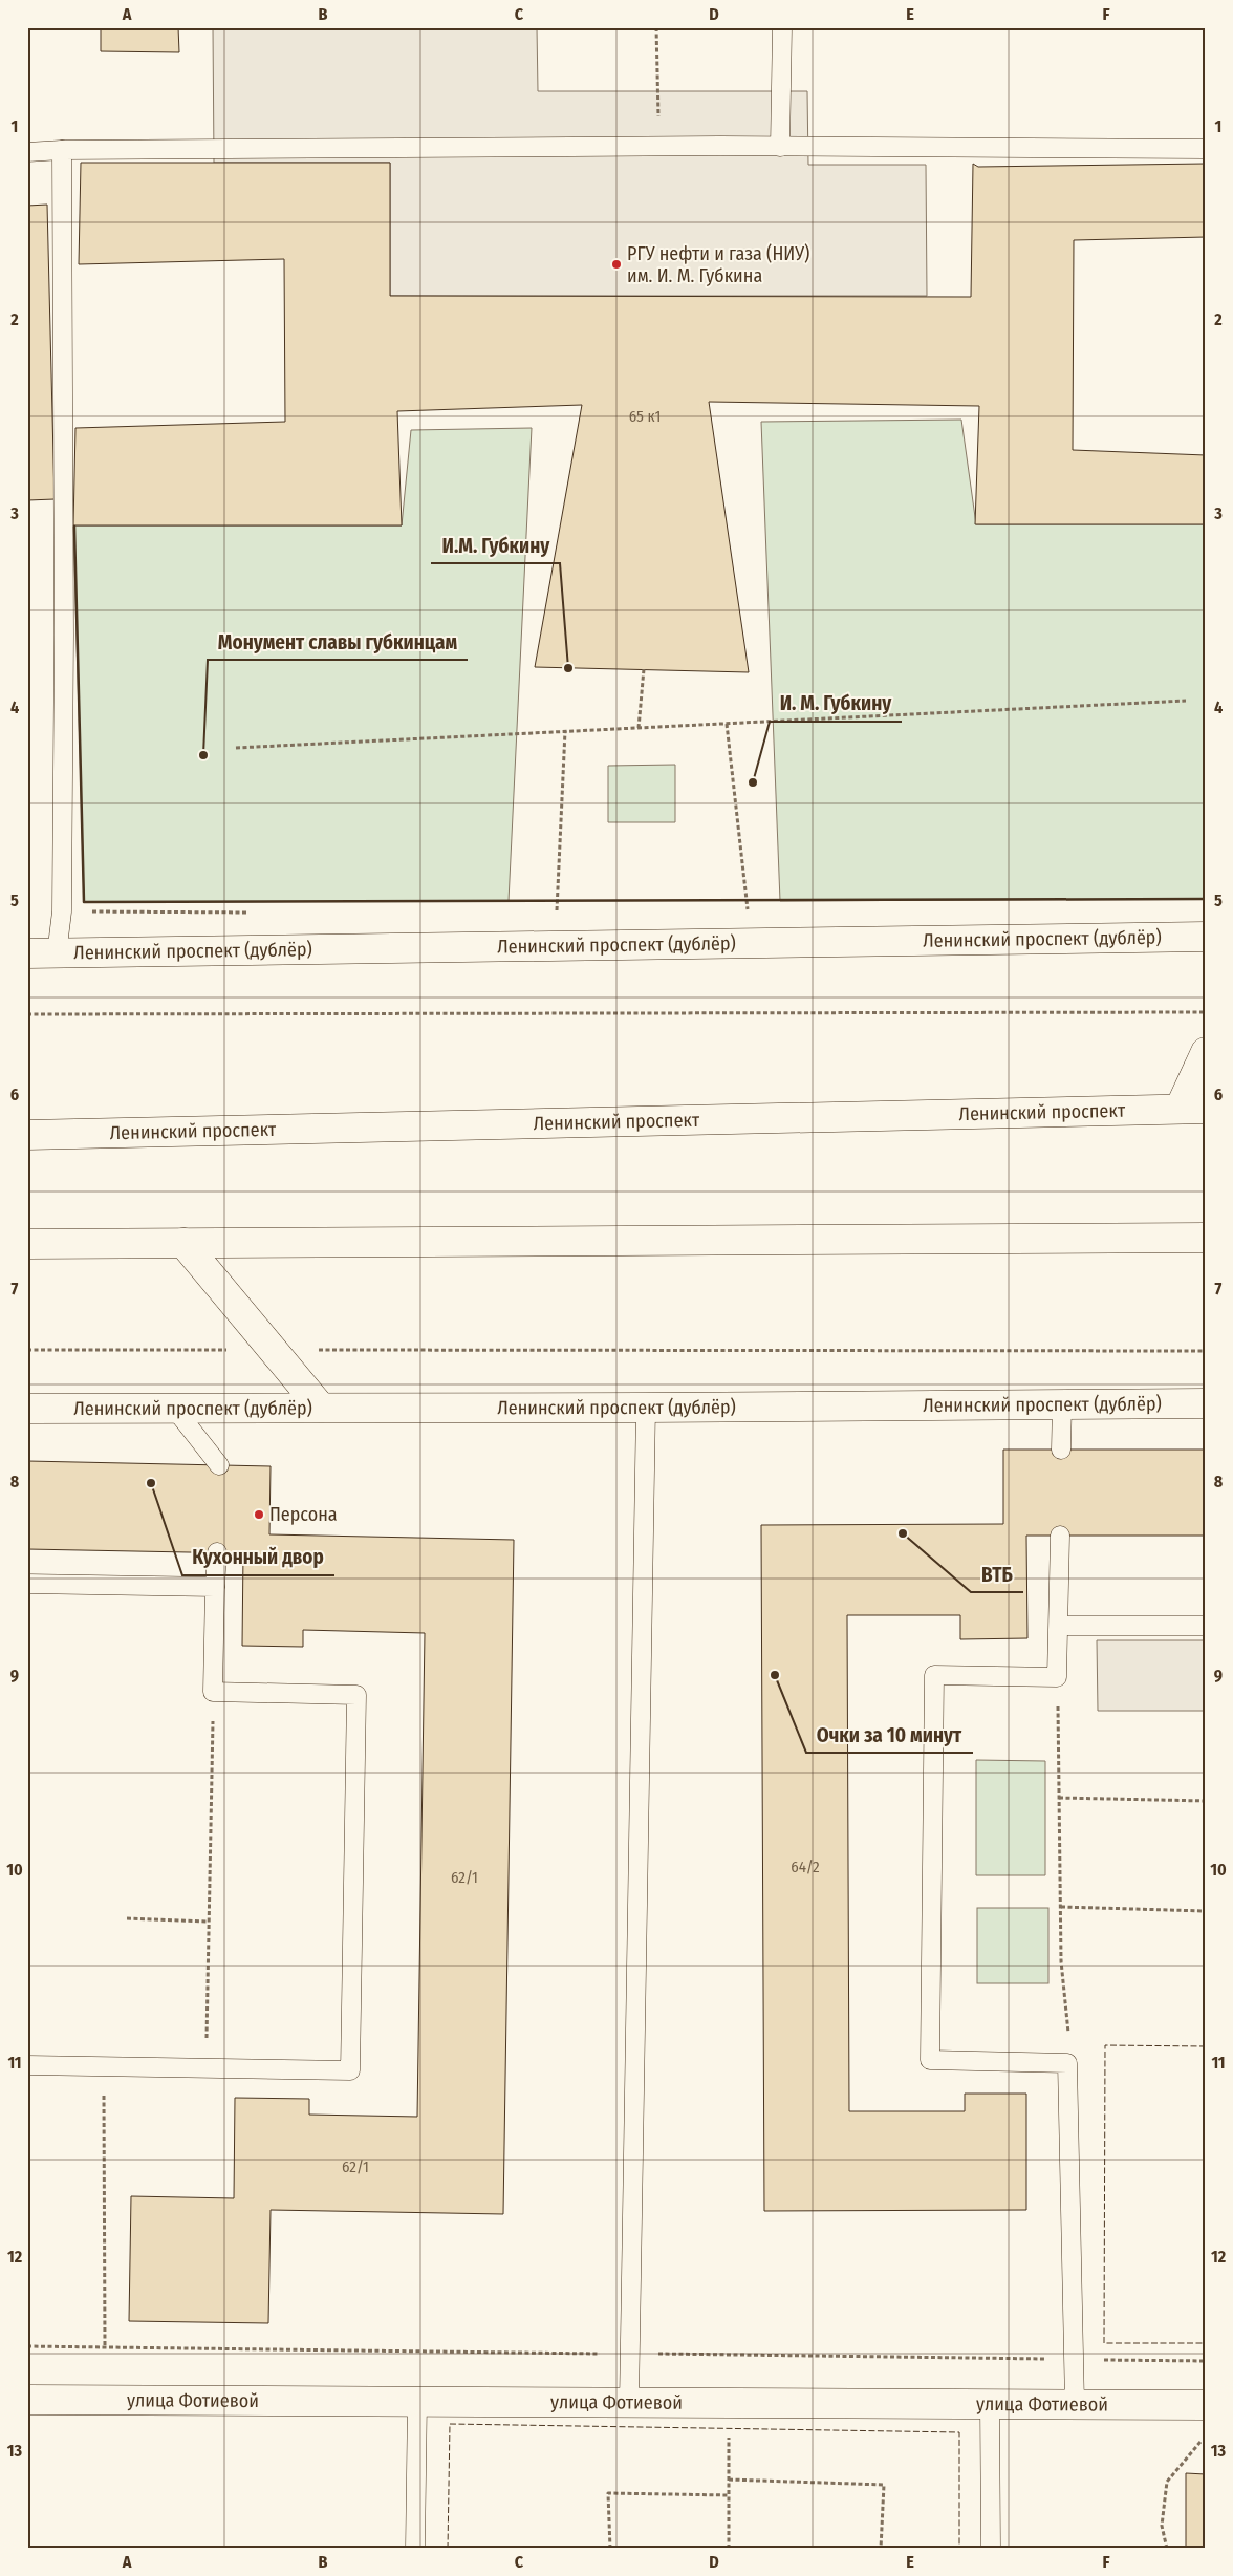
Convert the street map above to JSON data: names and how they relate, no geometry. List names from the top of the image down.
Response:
{
  "streets": {
    "street": ["Ленинский проспект (дублёр)", "Ленинский проспект", "улица Фотиевой"]
  },
  "places": [
    "РГУ нефти и газа (НИУ) им. И. М. Губкина",
    "И.М. Губкину",
    "Монумент славы губкинцам",
    "И. М. Губкину",
    "Кухонный двор",
    "Персона",
    "ВТБ",
    "Очки за 10 минут"
  ],
  "house_numbers": [
    "65 к1",
    "64/2",
    "62/1",
    "62/1"
  ],
  "grid": {
    "columns": [
      "A",
      "B",
      "C",
      "D",
      "E",
      "F"
    ],
    "rows": [
      "1",
      "2",
      "3",
      "4",
      "5",
      "6",
      "7",
      "8",
      "9",
      "10",
      "11",
      "12",
      "13"
    ]
  }
}
